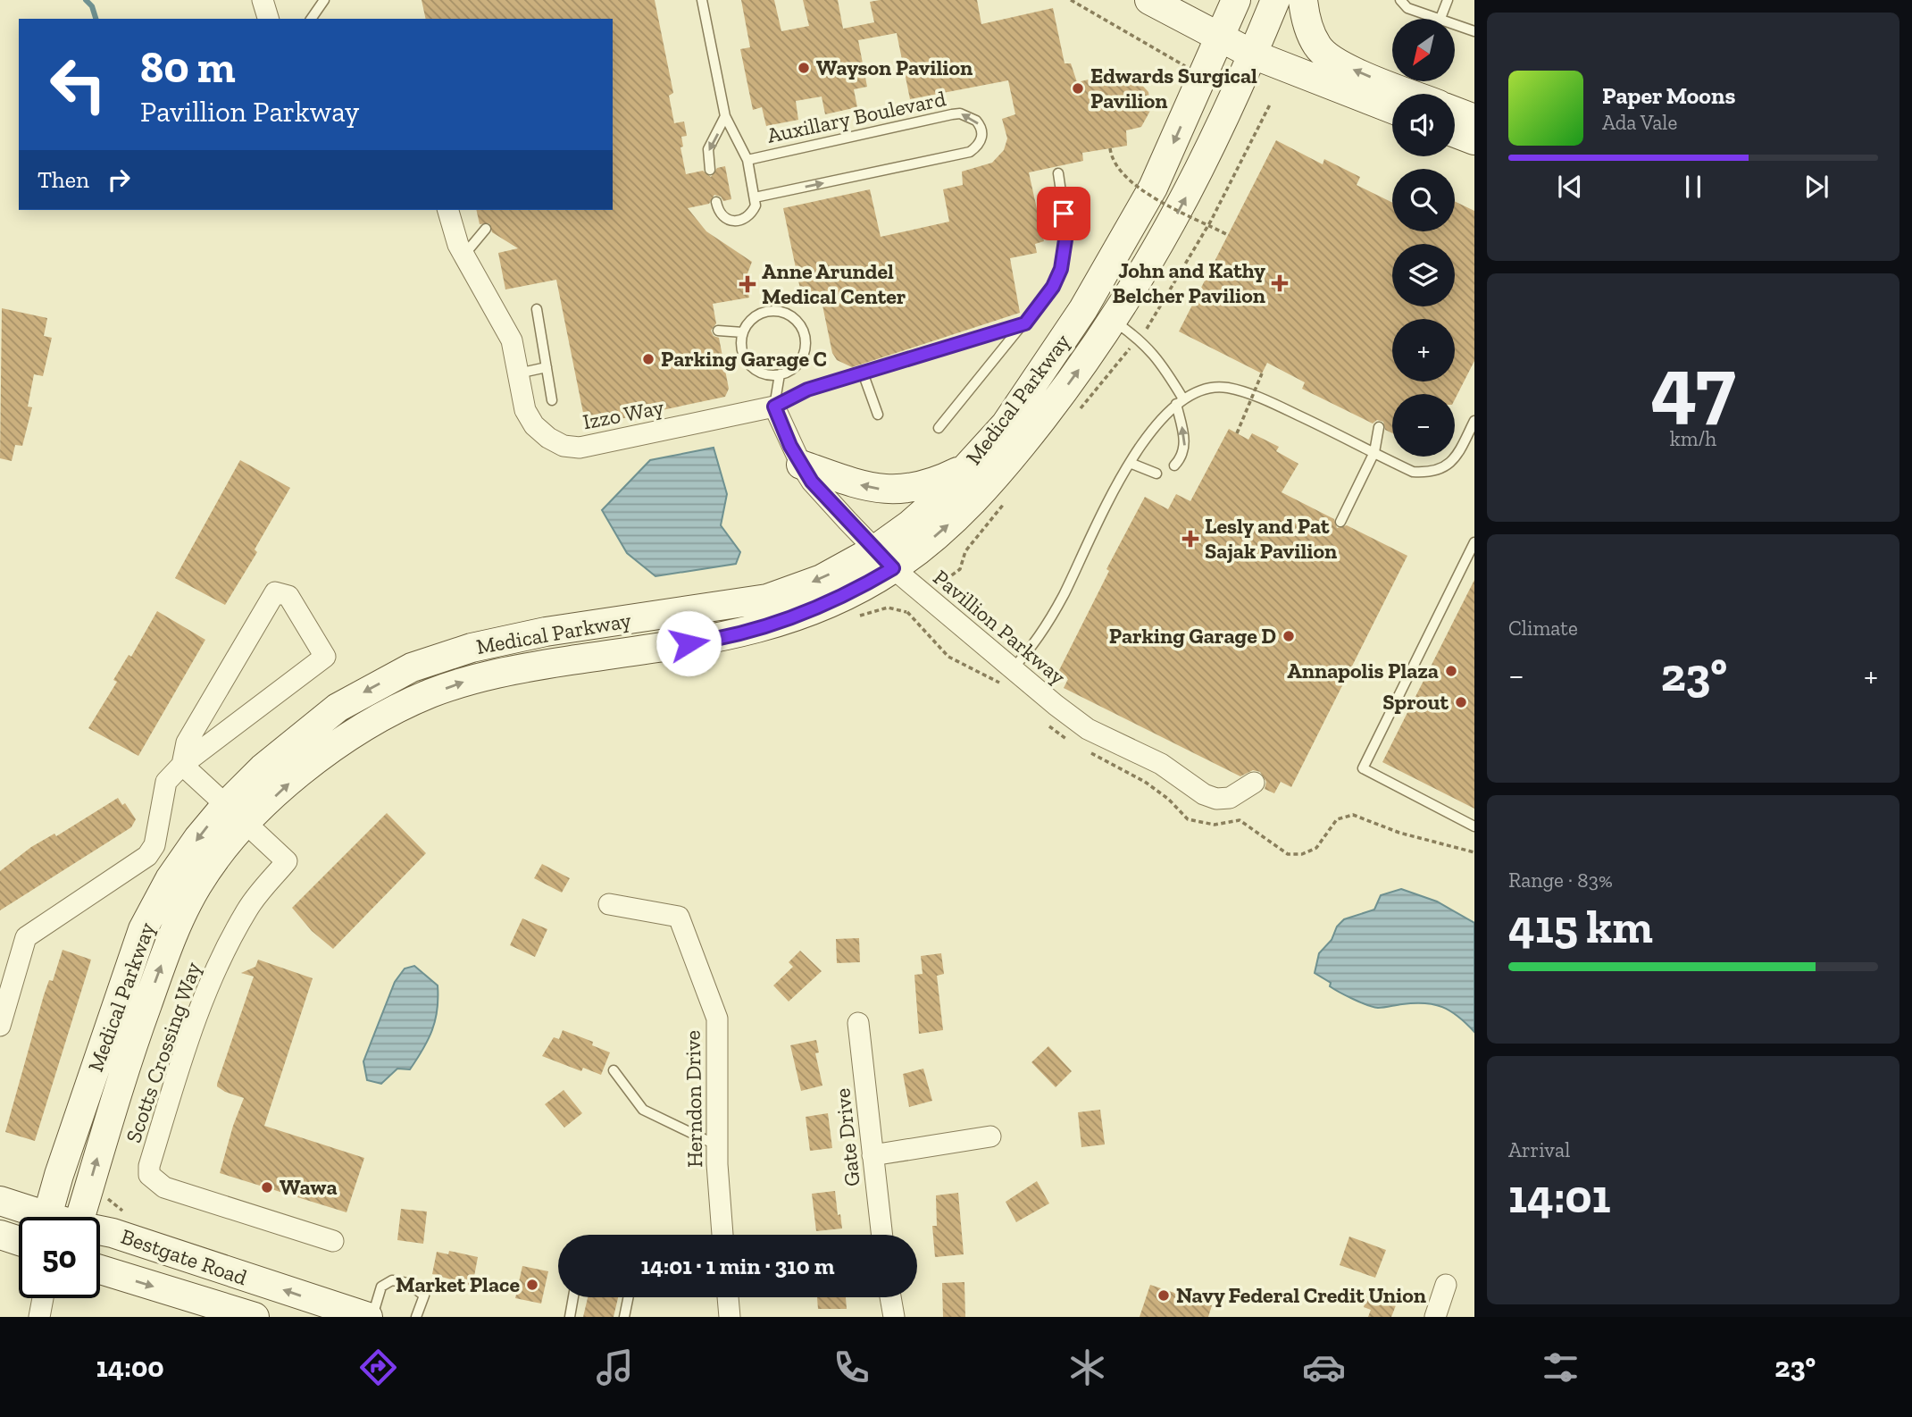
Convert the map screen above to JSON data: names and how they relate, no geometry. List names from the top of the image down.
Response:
{
  "streets": {
    "main road": ["Medical Parkway", "Bestgate Road"],
    "street": [
      "Izzo Way",
      "Pavillion Parkway",
      "Scotts Crossing Way",
      "Herndon Drive",
      "Gate Drive"
    ],
    "lane": ["Auxillary Boulevard"]
  },
  "crossings": [
    ["Medical Parkway", "Pavillion Parkway"],
    ["Medical Parkway", "Scotts Crossing Way"],
    ["Izzo Way", "Pavillion Parkway"]
  ],
  "places": {
    "other": [
      "Wayson Pavilion",
      "Edwards Surgical Pavilion",
      "Parking Garage C",
      "Parking Garage D",
      "Annapolis Plaza",
      "Sprout",
      "Wawa",
      "Market Place",
      "Navy Federal Credit Union"
    ],
    "health": ["John and Kathy Belcher Pavilion", "Anne Arundel Medical Center", "Lesly and Pat Sajak Pavilion"]
  },
  "north": "bottom left",
  "page": {
    "map_buttons": ["+", "−"],
    "turn": ["80 m", "Pavillion Parkway"],
    "song": ["Paper Moons", "Ada Vale"],
    "then": "Then",
    "tile": [
      ["47", "km/h"],
      "Climate",
      ["Range · 83%", "415 km"],
      ["Arrival", "14:01"]
    ],
    "heat": ["−", "23°", "+"],
    "limit": "50",
    "trip": "14:01 · 1 min · 310 m",
    "tabs": ["14:00", "23°"]
  }
}
